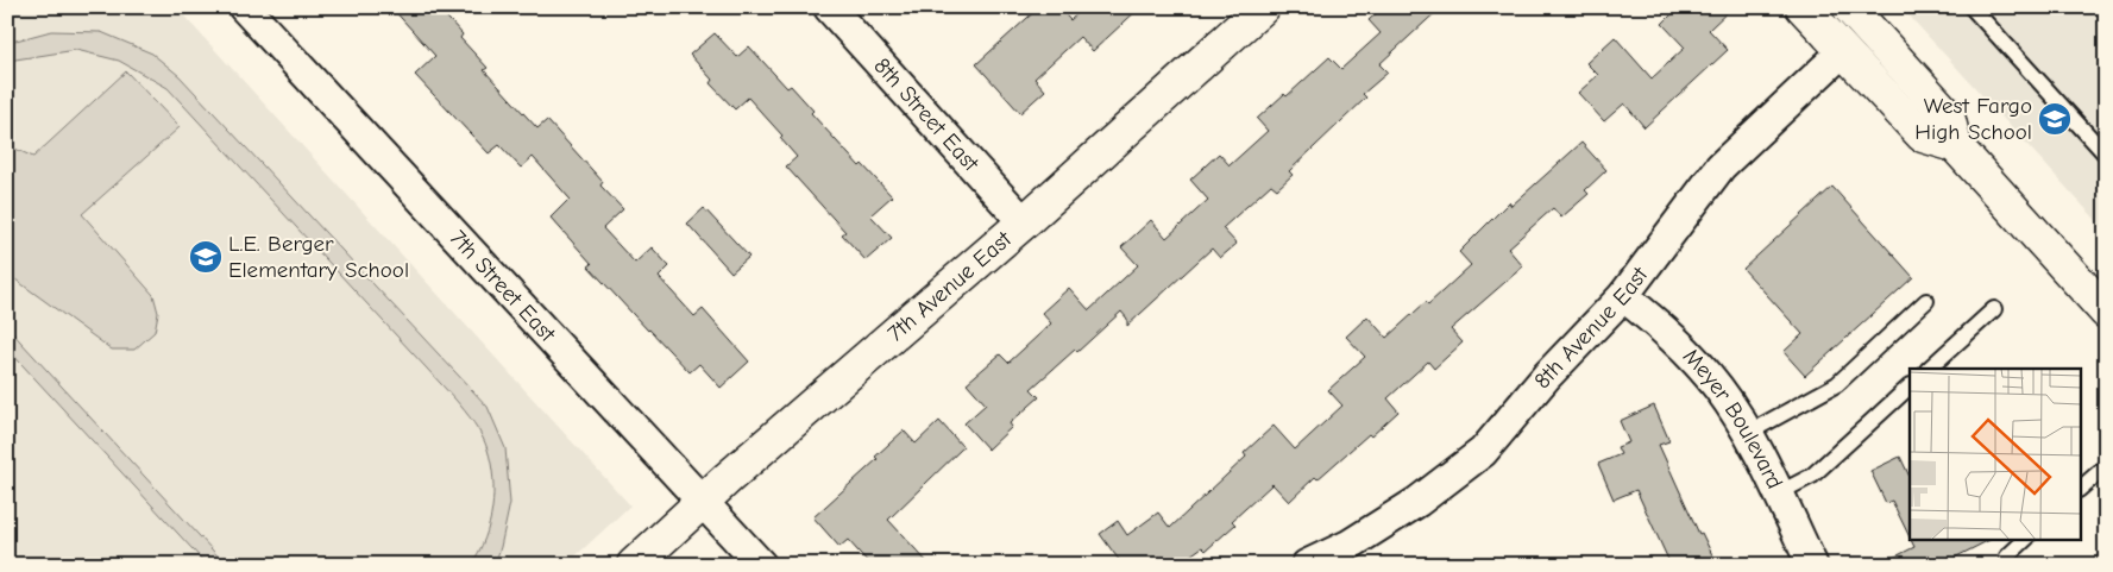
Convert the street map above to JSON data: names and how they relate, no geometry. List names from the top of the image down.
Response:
{
  "streets": {
    "street": [
      "8th Street East",
      "7th Street East",
      "7th Avenue East",
      "8th Avenue East",
      "Meyer Boulevard"
    ]
  },
  "crossings": [
    ["8th Street East", "7th Avenue East"],
    ["7th Street East", "7th Avenue East"],
    ["8th Avenue East", "Meyer Boulevard"]
  ],
  "places": {
    "school or university": ["West Fargo High School", "L.E. Berger Elementary School"]
  }
}
